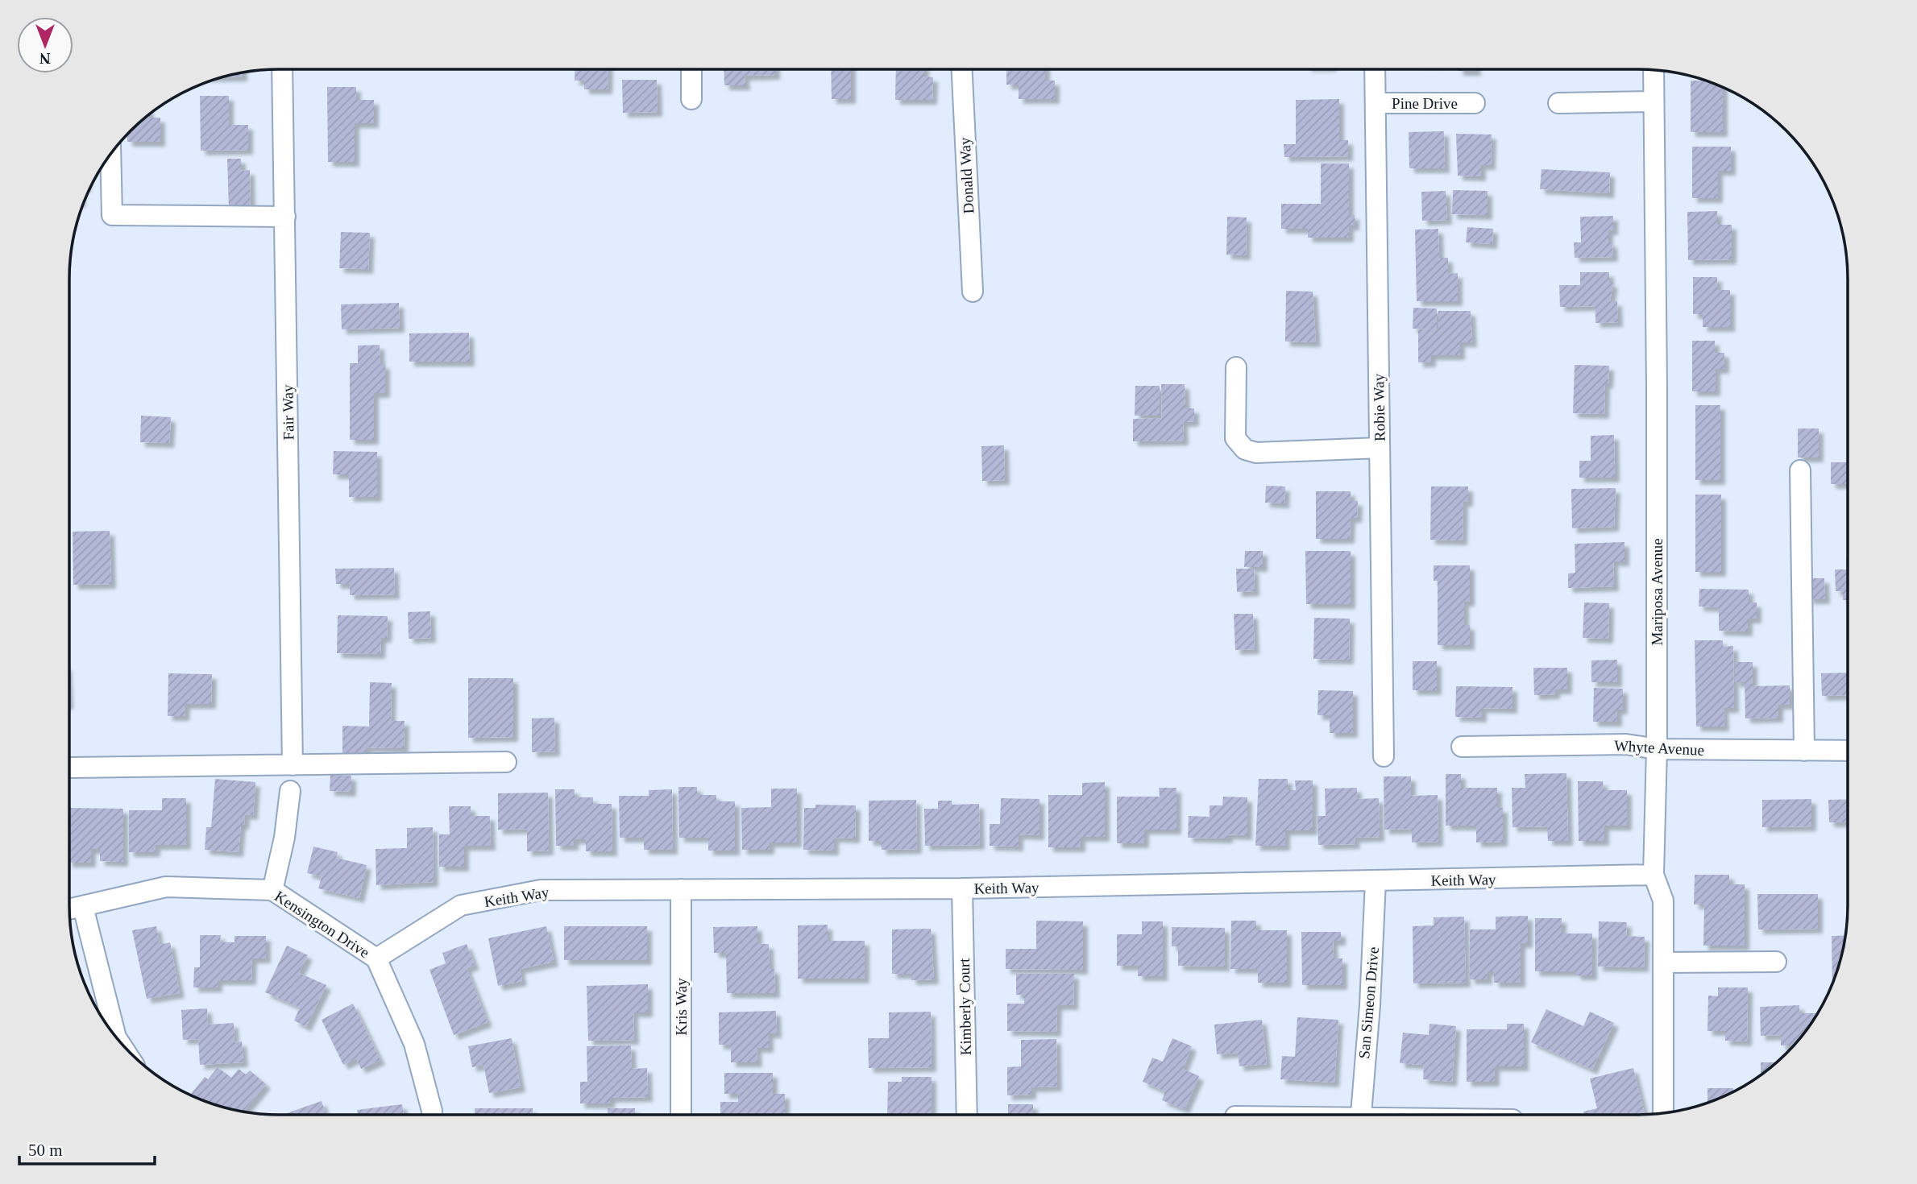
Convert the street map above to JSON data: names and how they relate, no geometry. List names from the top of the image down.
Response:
{
  "streets": {
    "street": [
      "Pine Drive",
      "Donald Way",
      "Robie Way",
      "Fair Way",
      "Mariposa Avenue",
      "Whyte Avenue",
      "Keith Way",
      "Kensington Drive",
      "San Simeon Drive",
      "Kris Way",
      "Kimberly Court"
    ]
  },
  "crossings": [
    ["Pine Drive", "Robie Way"],
    ["Mariposa Avenue", "Whyte Avenue"],
    ["Mariposa Avenue", "Keith Way"],
    ["Keith Way", "Kensington Drive"],
    ["Keith Way", "San Simeon Drive"],
    ["Keith Way", "Kris Way"],
    ["Keith Way", "Kimberly Court"]
  ],
  "scale_bar": "50 m",
  "north": "bottom"
}
